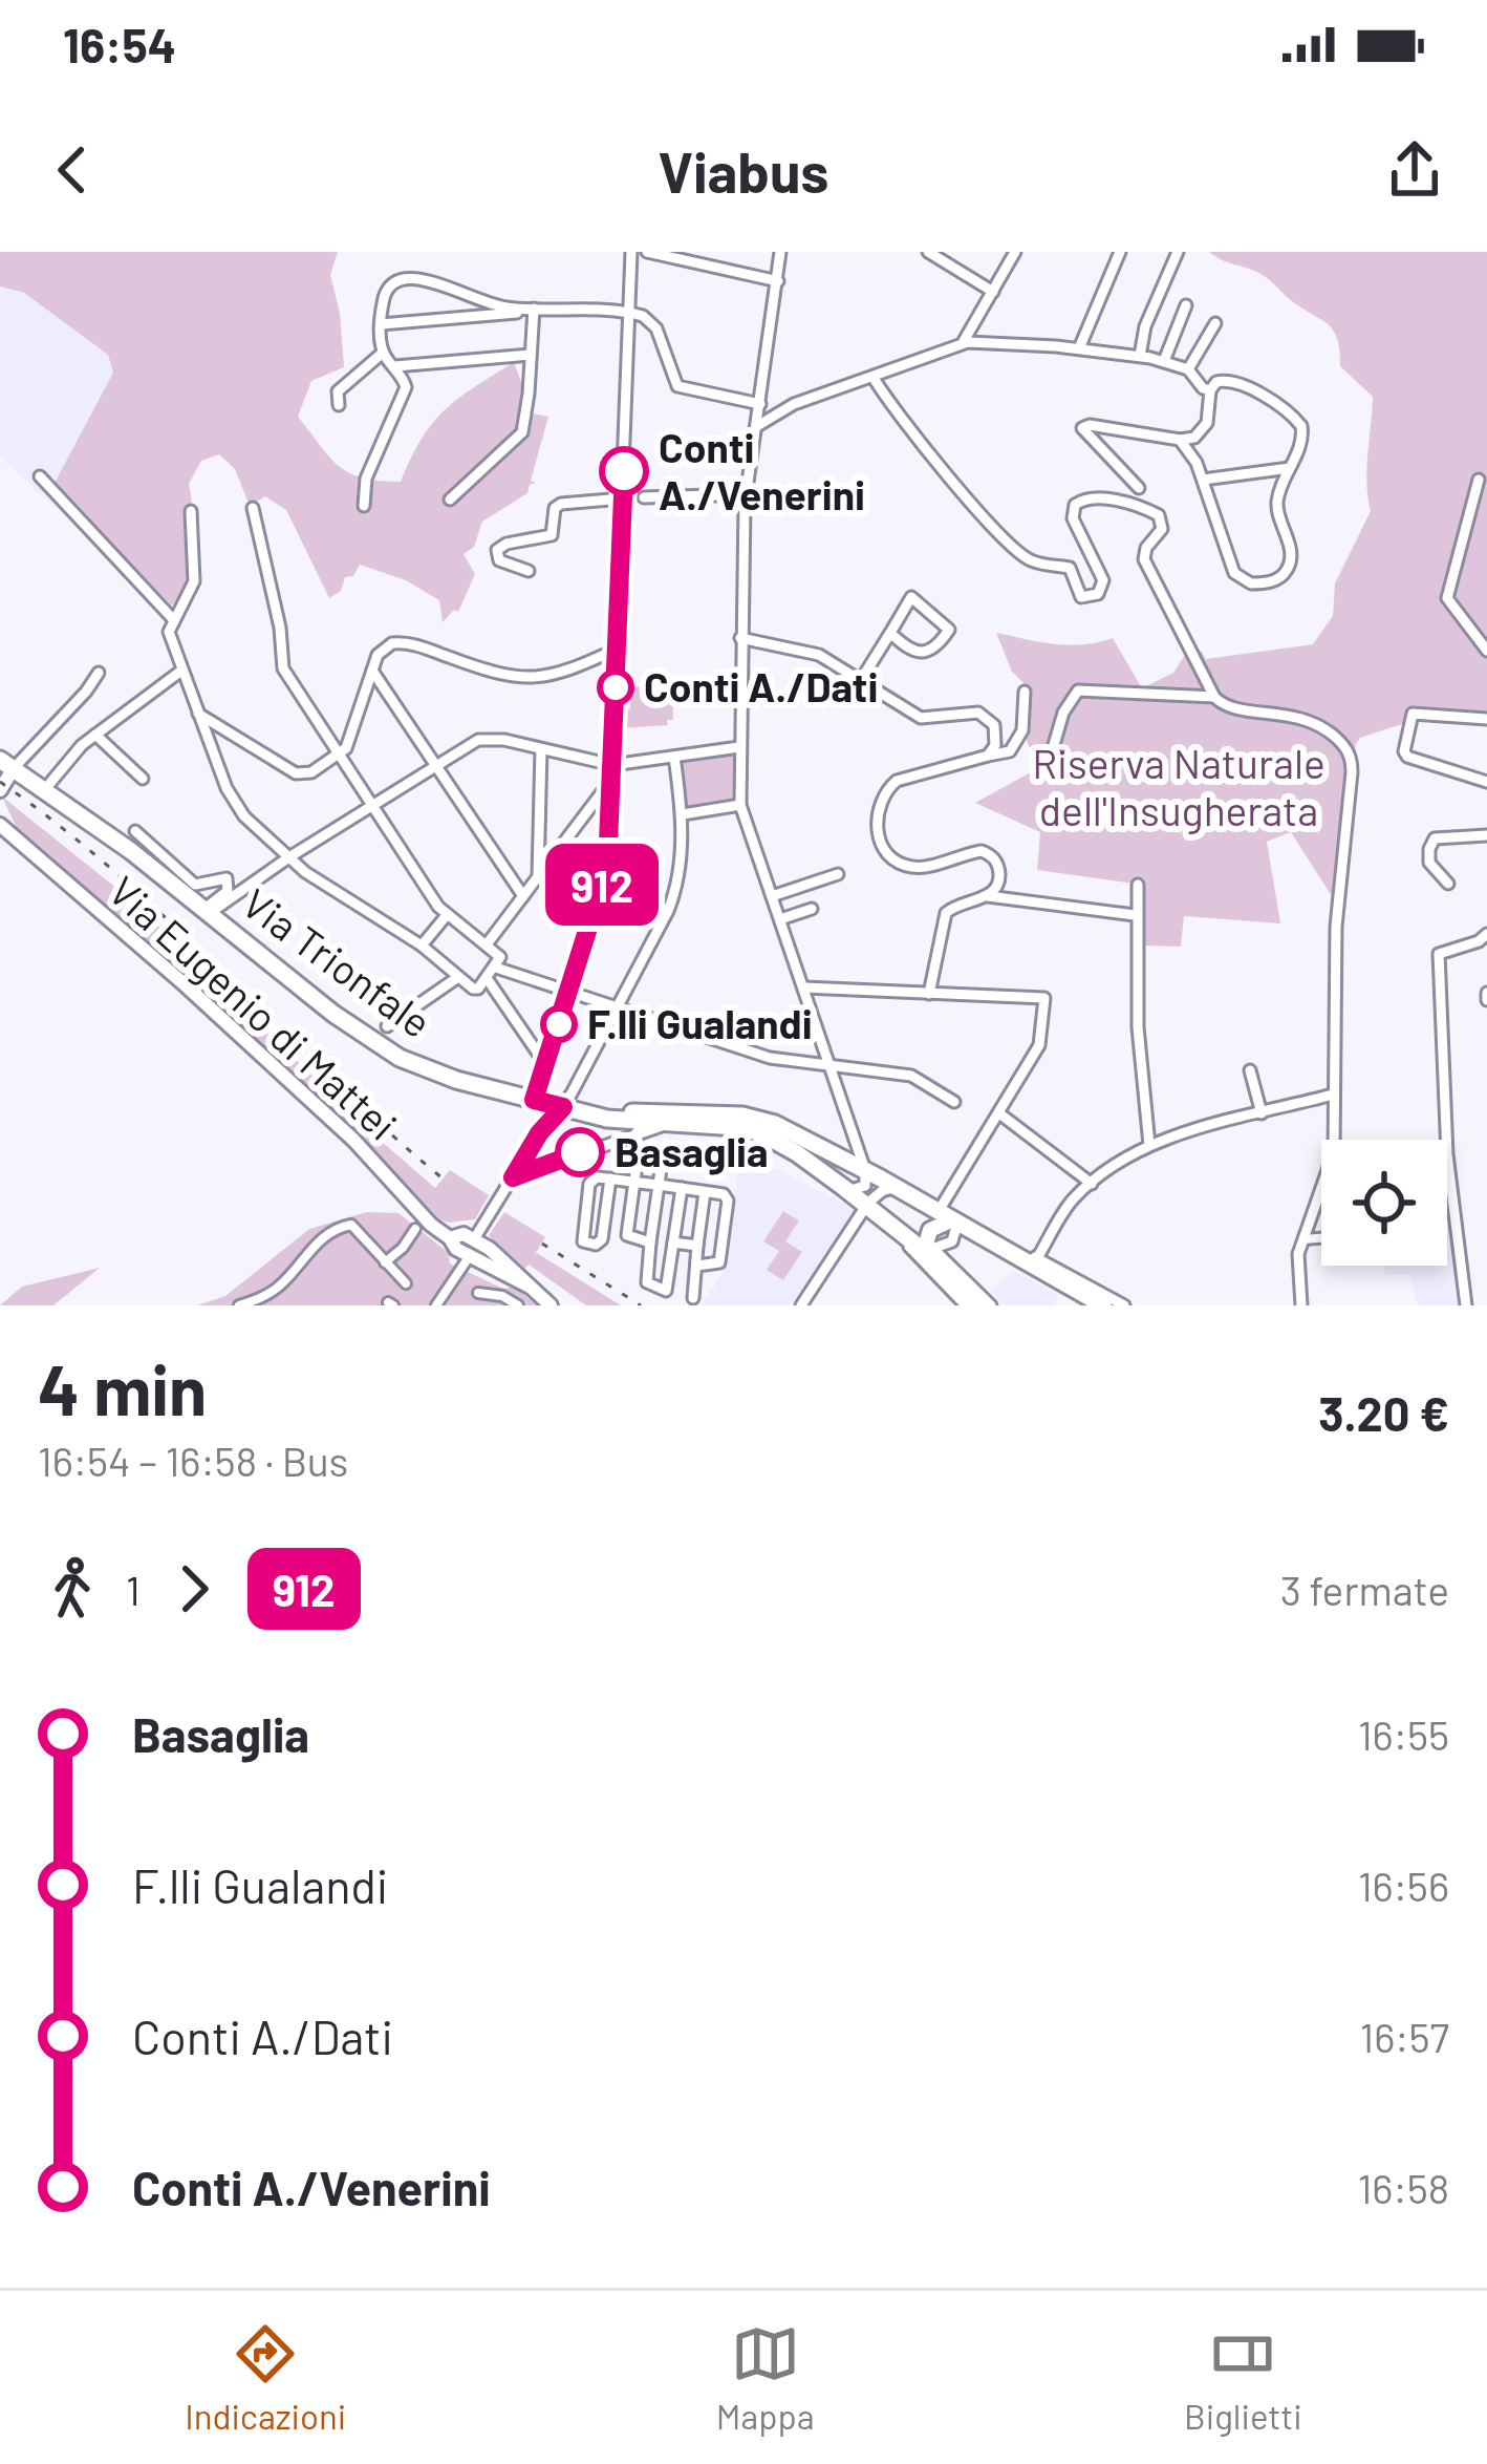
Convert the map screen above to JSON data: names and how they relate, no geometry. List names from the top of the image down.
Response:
{
  "streets": {
    "main road": ["Via Trionfale"],
    "street": ["Via Eugenio di Mattei"]
  },
  "parks": ["Riserva Naturale dell'Insugherata"],
  "places": [
    "Conti A./Venerini",
    "Conti A./Dati",
    "F.lli Gualandi",
    "Basaglia"
  ],
  "lines": ["bus line 912"],
  "page": {
    "status": "16:54",
    "header": "Viabus",
    "on_map": "912",
    "heading": ["4 min", "16:54 – 16:58 · Bus", "3.20 €"],
    "legs": ["1", "912", "3 fermate"],
    "list": [
      {
        "name": "Basaglia",
        "value": "16:55"
      },
      {
        "name": "F.lli Gualandi",
        "value": "16:56"
      },
      {
        "name": "Conti A./Dati",
        "value": "16:57"
      },
      {
        "name": "Conti A./Venerini",
        "value": "16:58"
      }
    ],
    "tabs": ["Indicazioni", "Mappa", "Biglietti"]
  }
}
